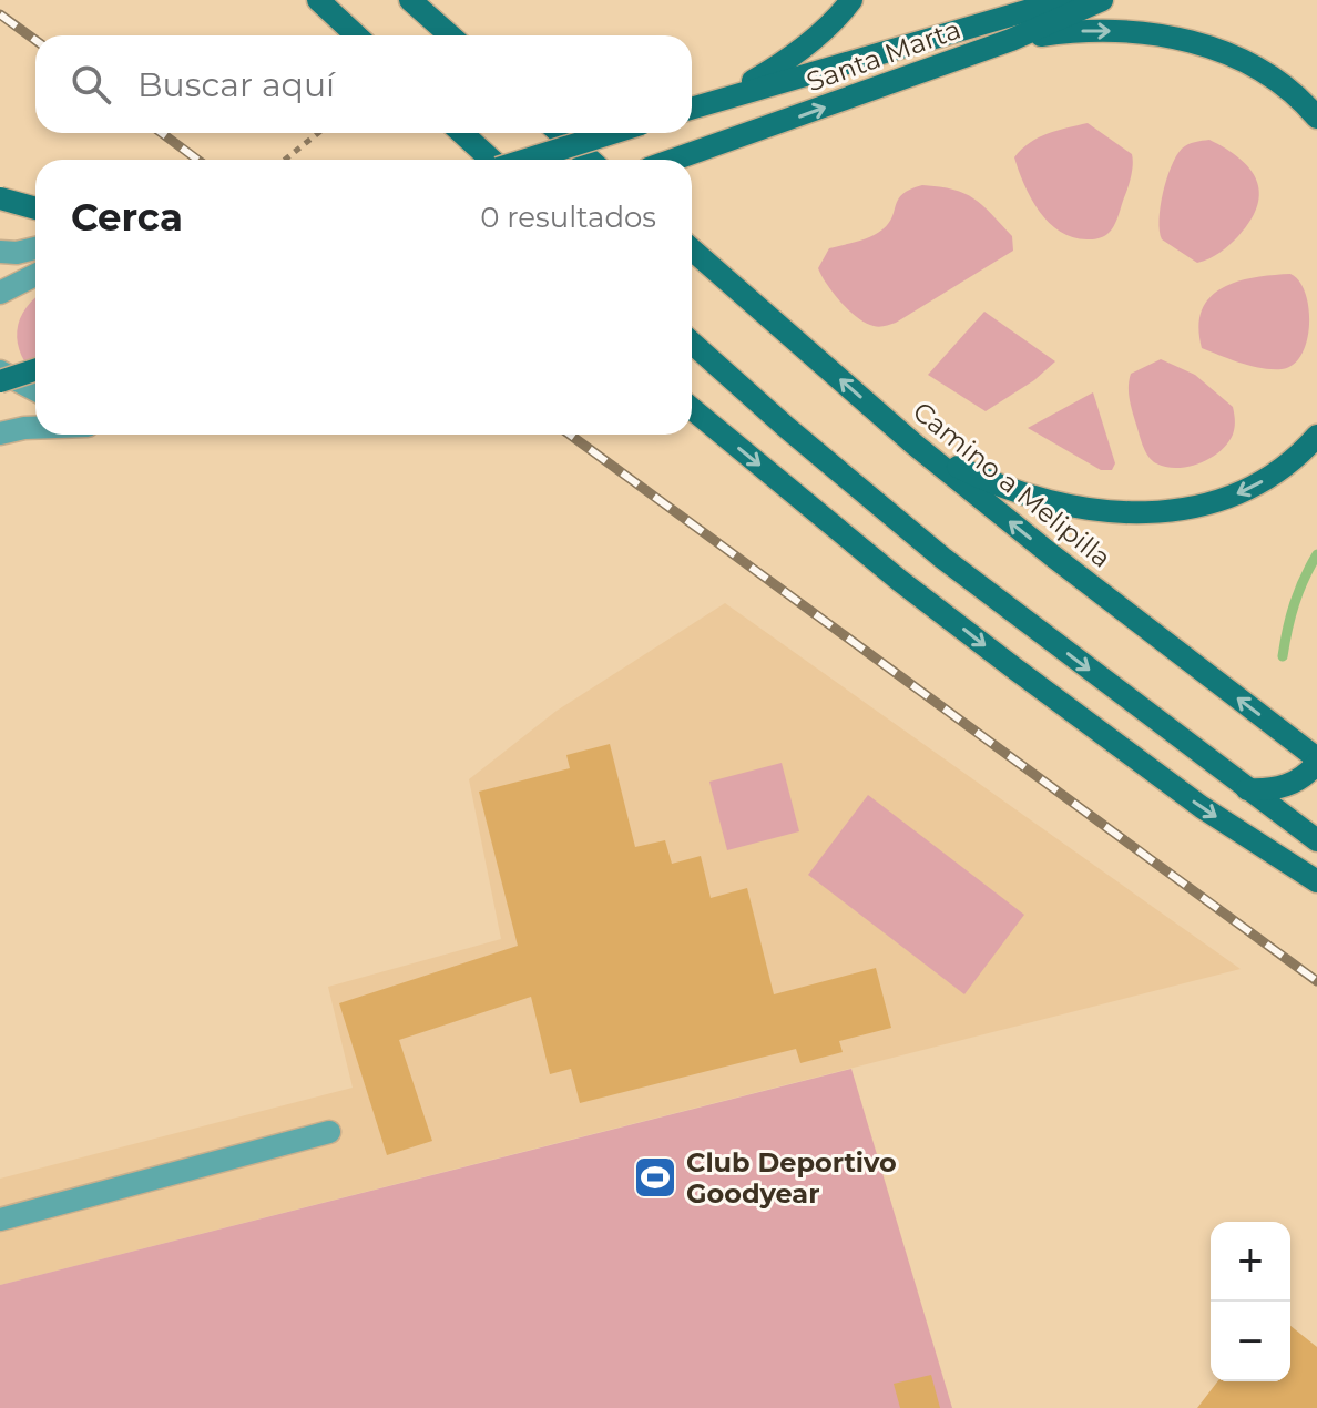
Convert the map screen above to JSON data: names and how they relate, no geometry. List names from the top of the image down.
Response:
{
  "streets": {
    "main road": ["Santa Marta", "Camino a Melipilla"]
  },
  "places": {
    "sports": ["Club Deportivo Goodyear"]
  },
  "page": {
    "search": "Buscar aquí",
    "heading": ["Cerca", "0 resultados"],
    "map_buttons": ["+", "−"]
  }
}
